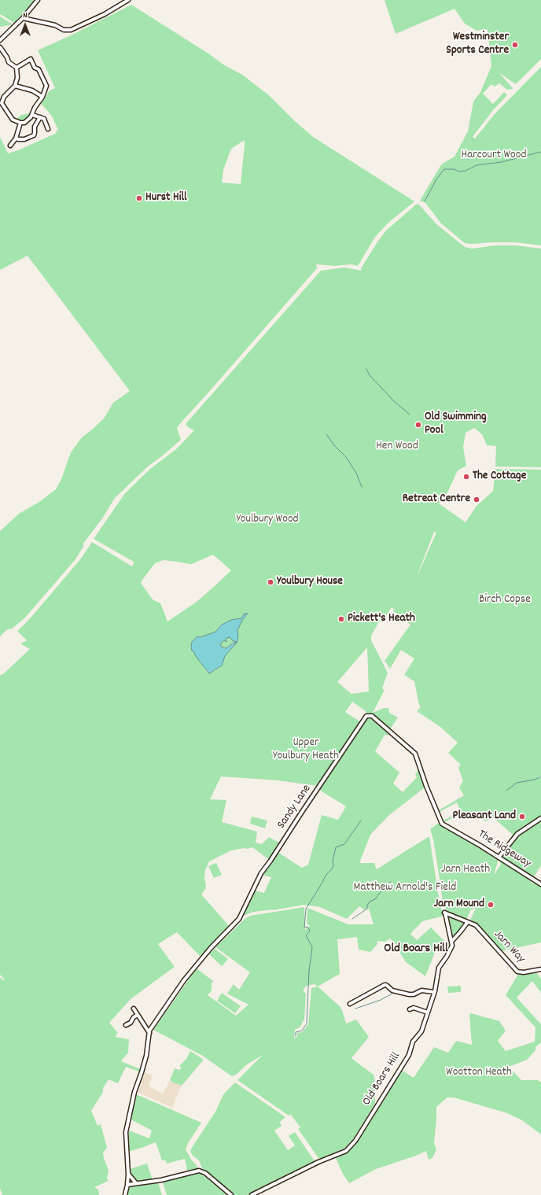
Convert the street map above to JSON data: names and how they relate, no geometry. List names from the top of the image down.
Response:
{
  "streets": {
    "street": [
      "Sandy Lane",
      "The Ridgeway",
      "Jarn Way",
      "Old Boars Hill"
    ]
  },
  "crossings": [
    ["Sandy Lane", "The Ridgeway"],
    ["Jarn Way", "Old Boars Hill"]
  ],
  "districts": ["Old Boars Hill"],
  "parks": [
    "Harcourt Wood",
    "Hen Wood",
    "Youlbury Wood",
    "Birch Copse",
    "Upper Youlbury Heath",
    "Jarn Heath",
    "Matthew Arnold's Field",
    "Wootton Heath"
  ],
  "places": [
    "Westminster Sports Centre",
    "Hurst Hill",
    "Old Swimming Pool",
    "The Cottage",
    "Retreat Centre",
    "Youlbury House",
    "Pickett's Heath",
    "Pleasant Land",
    "Jarn Mound"
  ],
  "north": "top"
}
